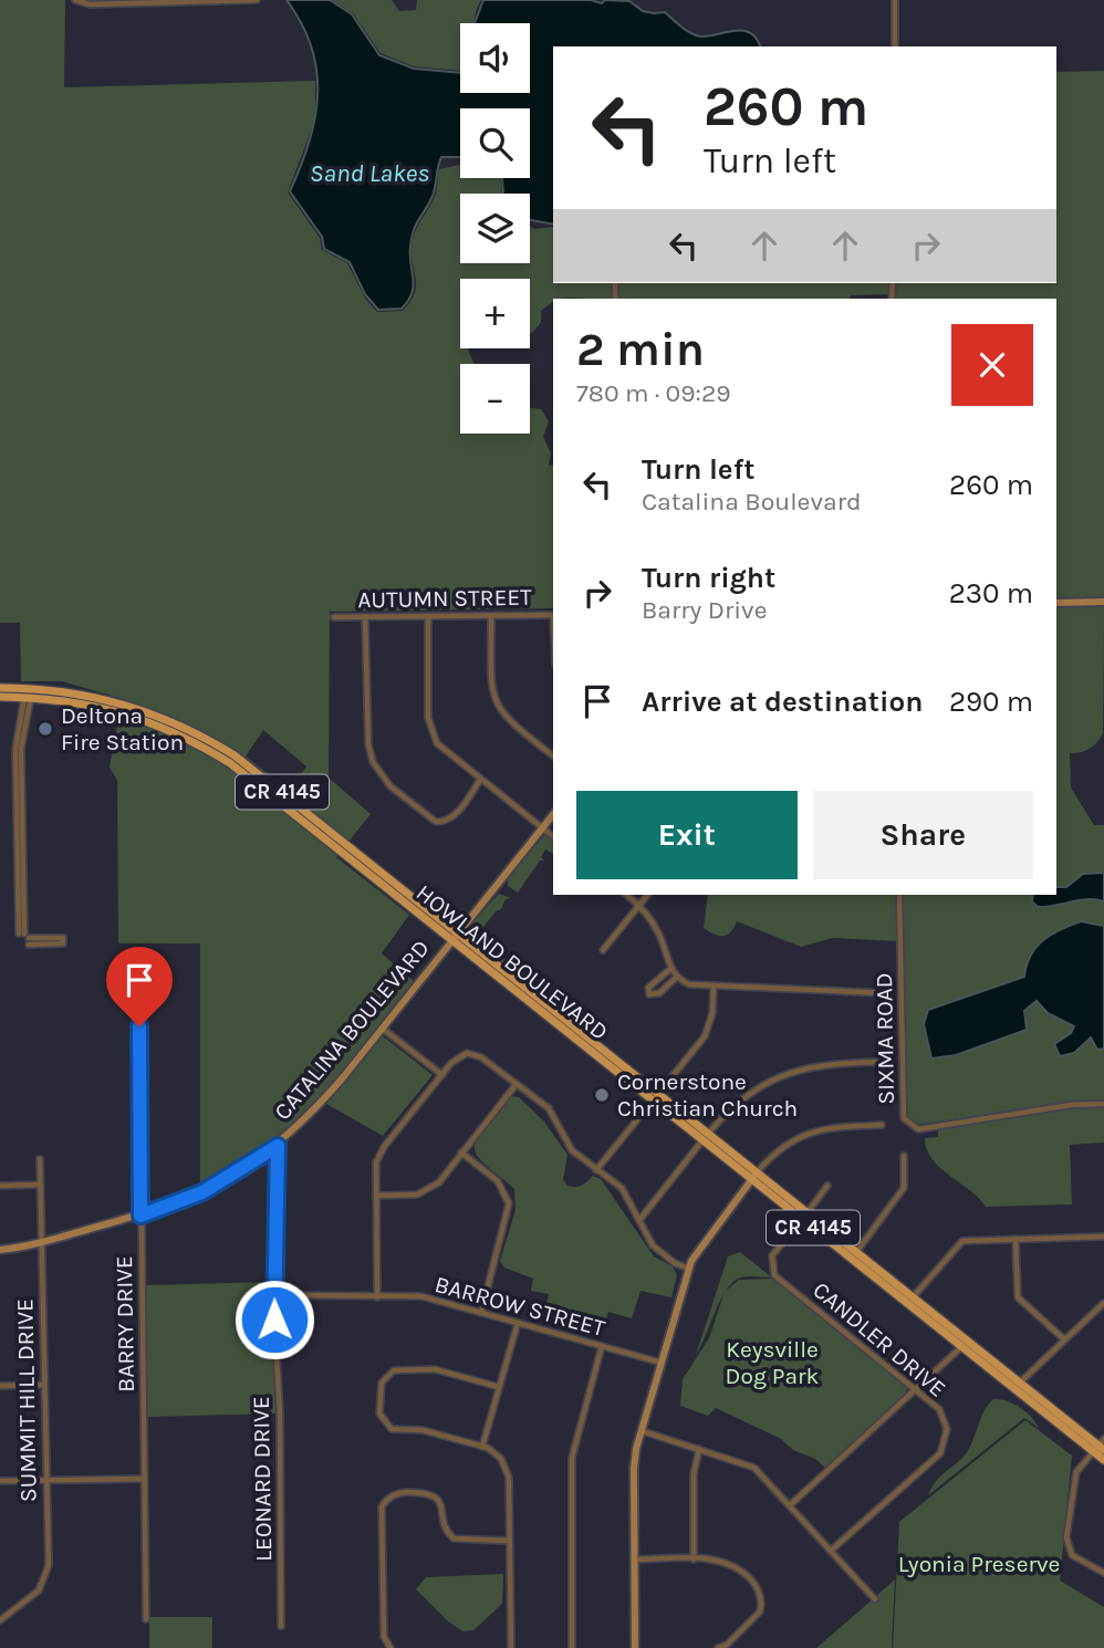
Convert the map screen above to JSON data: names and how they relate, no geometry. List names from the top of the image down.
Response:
{
  "streets": {
    "main road": ["CR 4145", "HOWLAND BOULEVARD"],
    "street": [
      "AUTUMN STREET",
      "CATALINA BOULEVARD",
      "SIXMA ROAD",
      "BARROW STREET",
      "BARRY DRIVE",
      "CANDLER DRIVE",
      "SUMMIT HILL DRIVE",
      "LEONARD DRIVE"
    ]
  },
  "crossings": [
    ["HOWLAND BOULEVARD", "CATALINA BOULEVARD"],
    ["HOWLAND BOULEVARD", "CANDLER DRIVE"],
    ["CATALINA BOULEVARD", "BARRY DRIVE"],
    ["CATALINA BOULEVARD", "SUMMIT HILL DRIVE"],
    ["CATALINA BOULEVARD", "LEONARD DRIVE"],
    ["BARROW STREET", "LEONARD DRIVE"]
  ],
  "water": ["Sand Lakes"],
  "parks": ["Keysville Dog Park", "Lyonia Preserve"],
  "places": ["Deltona Fire Station", "Cornerstone Christian Church"],
  "page": {
    "map_buttons": ["+", "−"],
    "turn": ["260 m", "Turn left"],
    "heading": ["2 min", "780 m · 09:29"],
    "list": [
      {
        "name": "Turn left",
        "note": "Catalina Boulevard",
        "value": "260 m"
      },
      {
        "name": "Turn right",
        "note": "Barry Drive",
        "value": "230 m"
      },
      {
        "name": "Arrive at destination",
        "value": "290 m"
      }
    ],
    "buttons": ["Exit", "Share"]
  }
}
